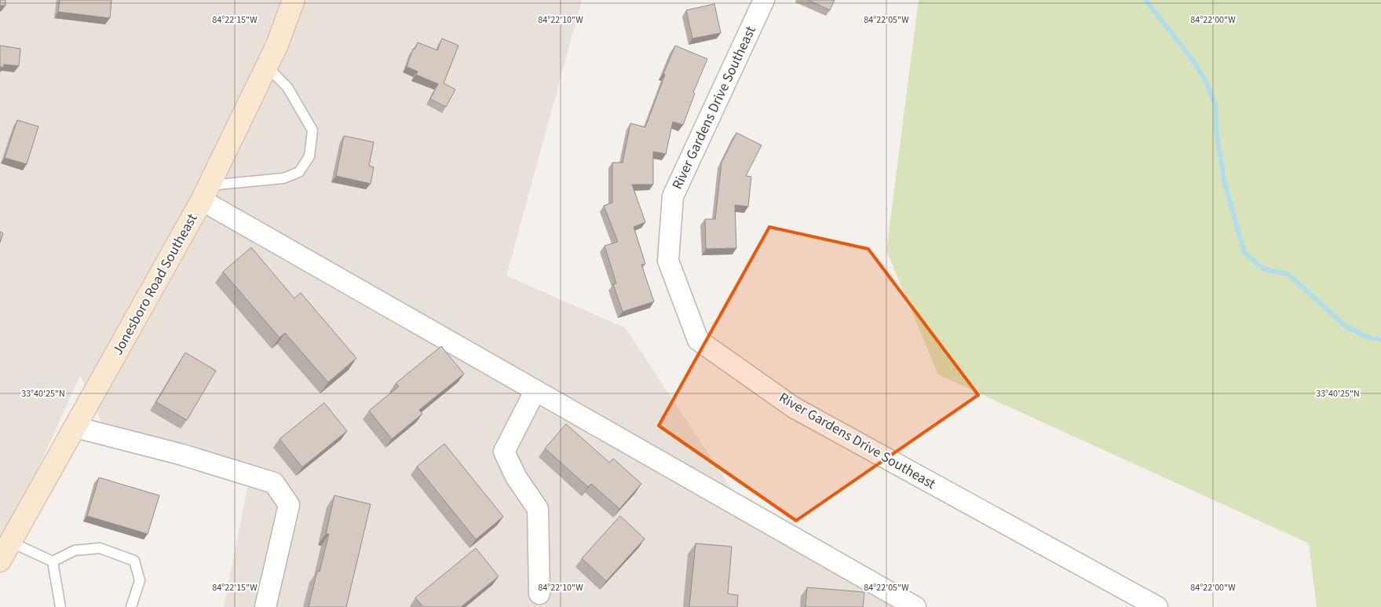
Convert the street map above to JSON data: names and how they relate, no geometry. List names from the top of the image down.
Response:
{
  "streets": {
    "main road": ["Jonesboro Road Southeast"],
    "street": ["River Gardens Drive Southeast"]
  },
  "coordinates": [
    "84°22'15\"W",
    "84°22'10\"W",
    "84°22'05\"W",
    "84°22'00\"W",
    "33°40'25\"N"
  ]
}
